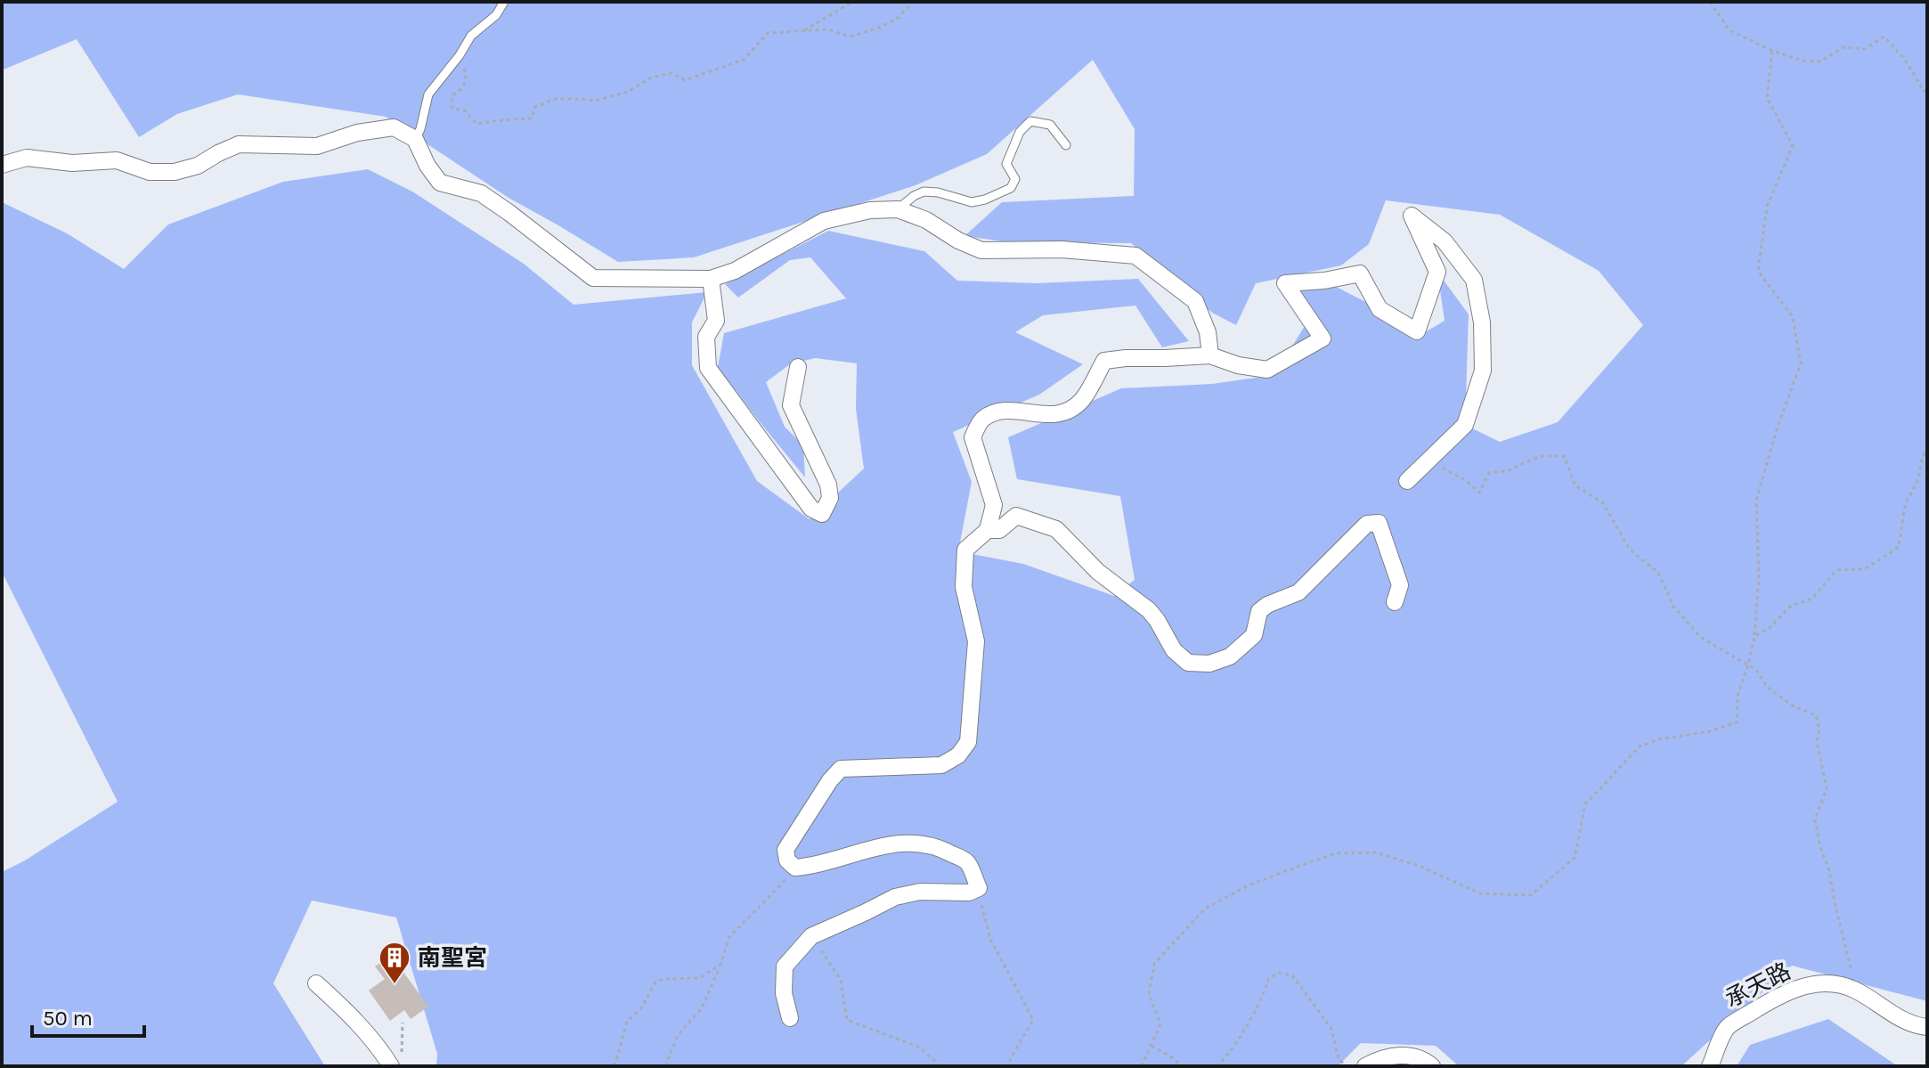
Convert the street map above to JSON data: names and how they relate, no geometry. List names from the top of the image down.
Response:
{
  "streets": {
    "street": ["承天路"]
  },
  "places": {
    "building": ["南聖宮"]
  },
  "scale_bar": "50 m"
}
